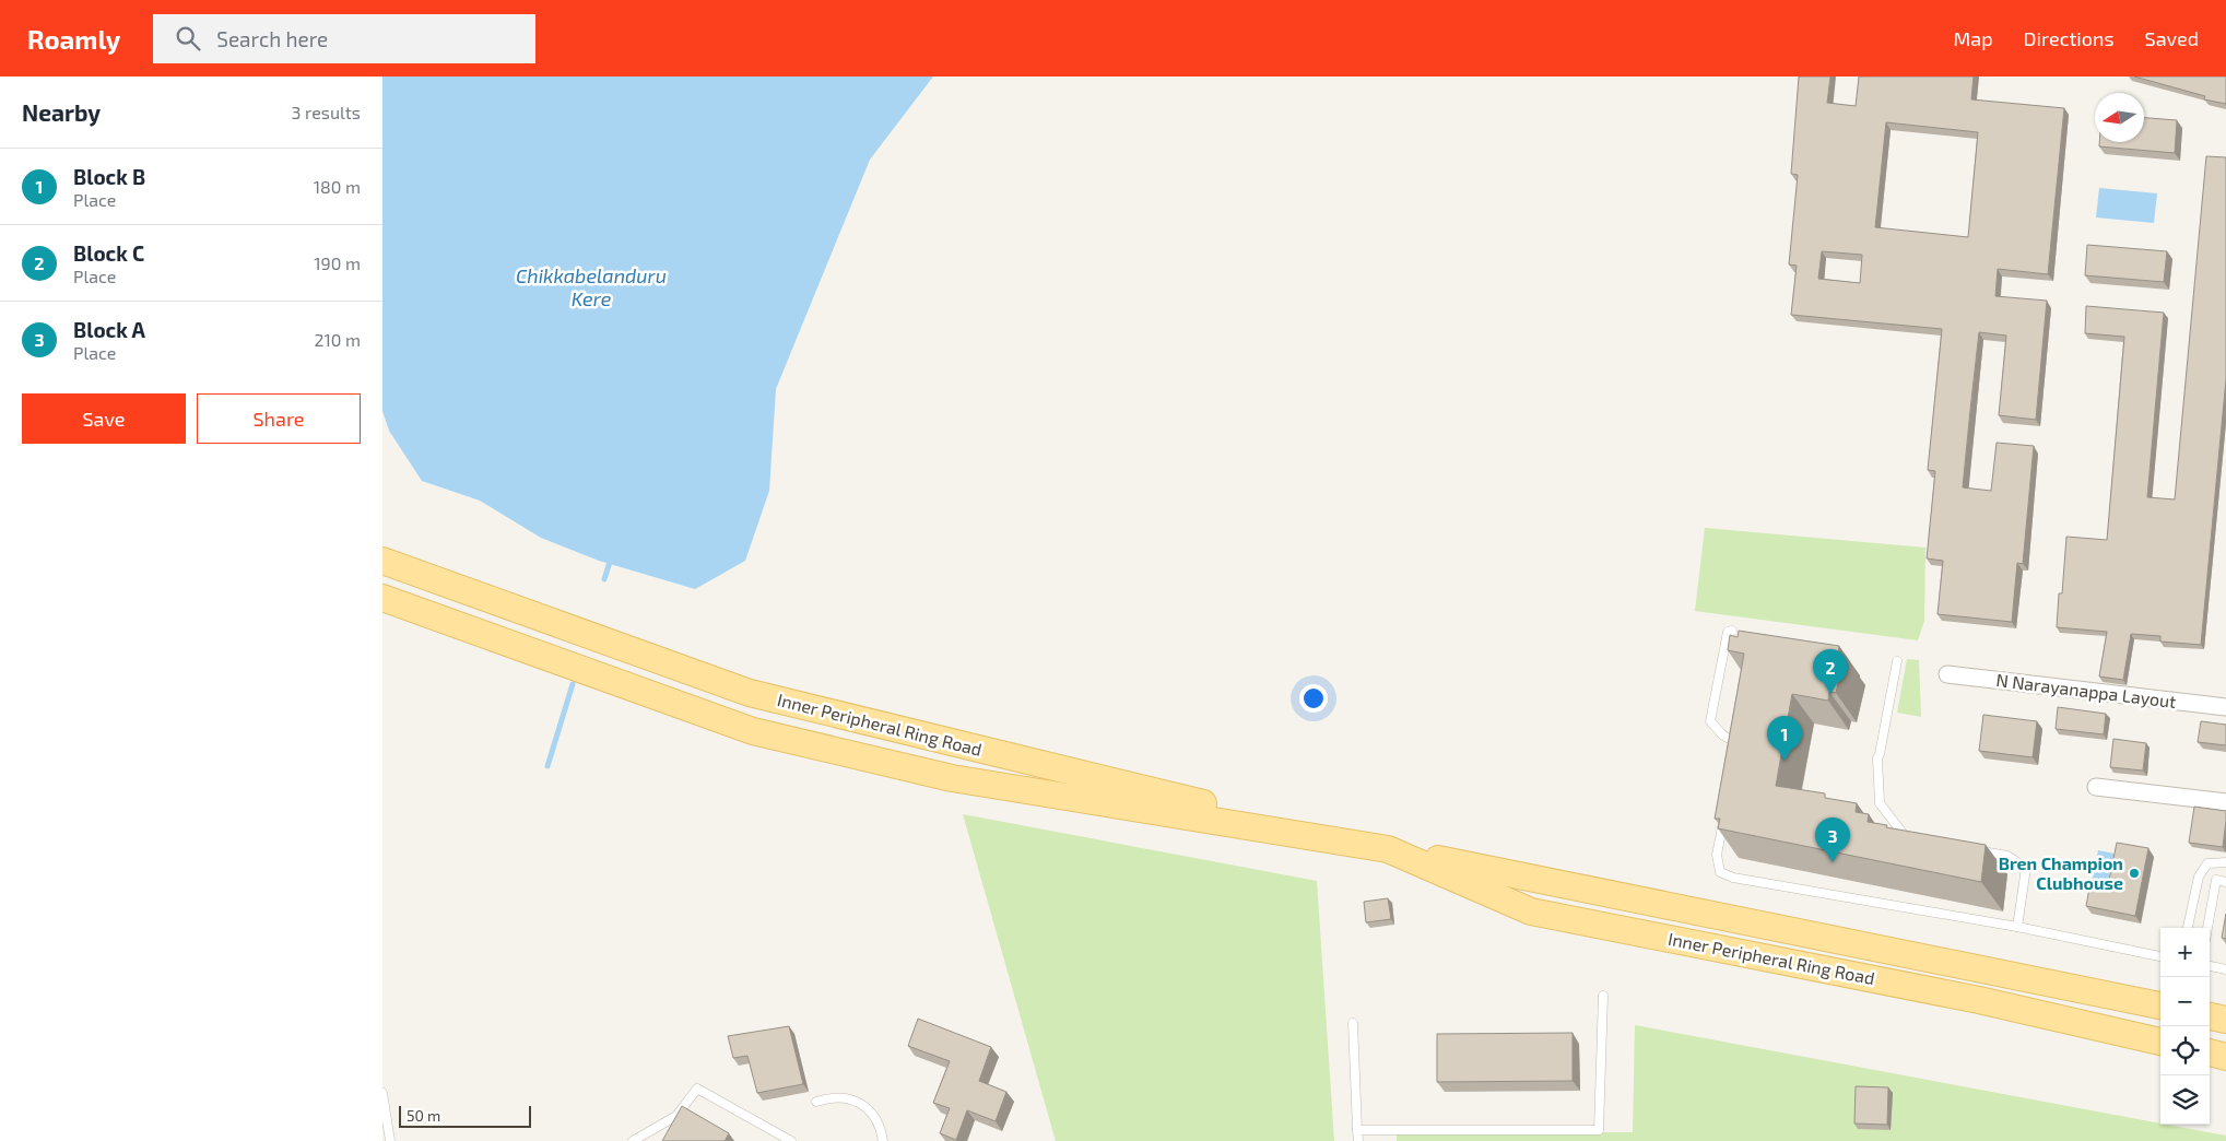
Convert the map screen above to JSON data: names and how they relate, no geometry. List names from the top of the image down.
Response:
{
  "streets": {
    "main road": ["Inner Peripheral Ring Road"],
    "street": ["N Narayanappa Layout"]
  },
  "water": ["Chikkabelanduru Kere"],
  "places": ["Bren Champion Clubhouse"],
  "scale_bar": "50 m",
  "north": "left",
  "page": {
    "header": "Roamly",
    "search": "Search here",
    "nav": ["Map", "Directions", "Saved"],
    "heading": ["Nearby", "3 results"],
    "list": [
      {
        "mark": "1",
        "name": "Block B",
        "note": "Place",
        "value": "180 m"
      },
      {
        "mark": "2",
        "name": "Block C",
        "note": "Place",
        "value": "190 m"
      },
      {
        "mark": "3",
        "name": "Block A",
        "note": "Place",
        "value": "210 m"
      }
    ],
    "buttons": ["Save", "Share"],
    "pins": ["2", "1", "3"],
    "map_buttons": ["+", "−"],
    "scale": "50 m"
  }
}
